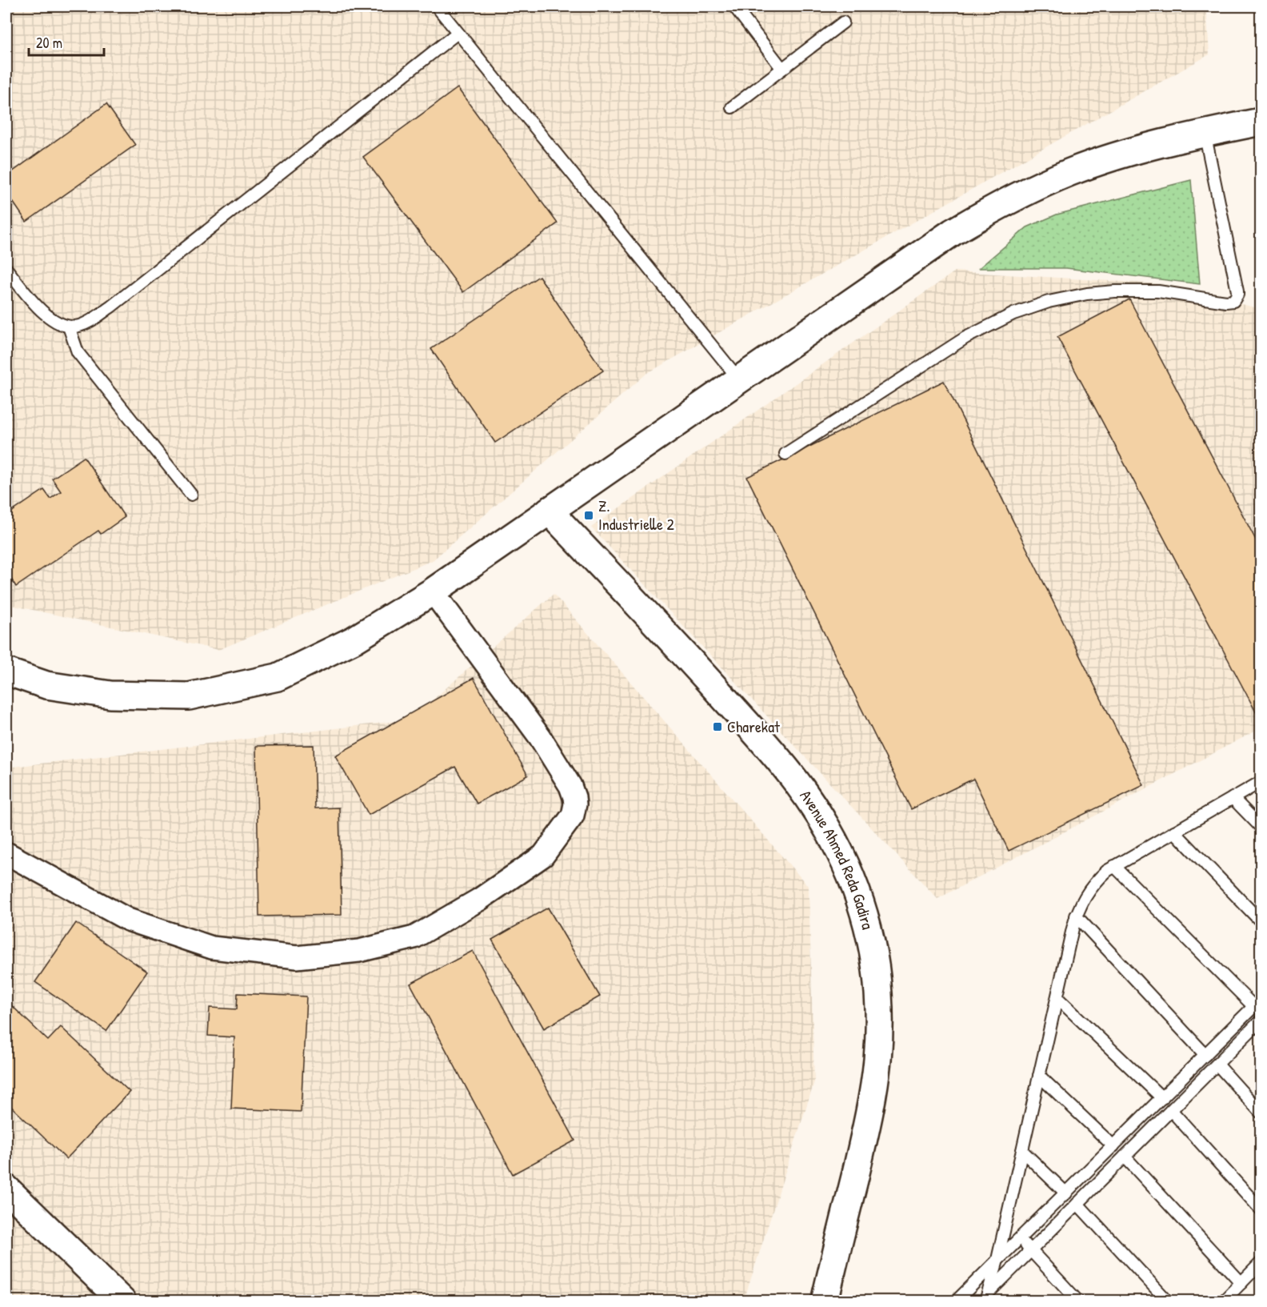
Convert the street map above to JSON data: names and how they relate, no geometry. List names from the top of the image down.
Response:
{
  "streets": {
    "main road": ["Avenue Ahmed Reda Gadira"]
  },
  "places": {
    "transit": ["Z. Industrielle 2", "Charekat"]
  },
  "scale_bar": "20 m"
}
